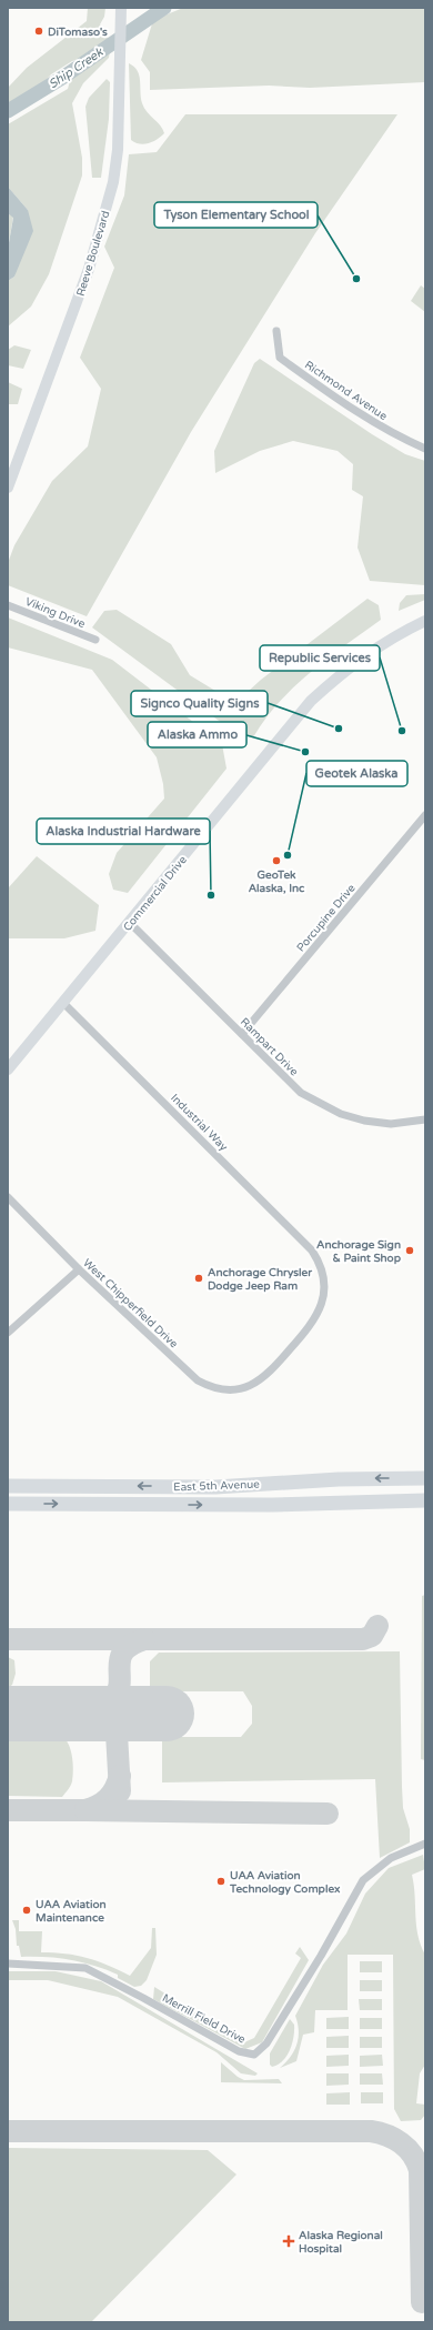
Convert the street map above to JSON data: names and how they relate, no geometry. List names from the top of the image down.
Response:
{
  "streets": {
    "highway": ["East 5th Avenue"],
    "main road": ["Reeve Boulevard", "Commercial Drive"],
    "street": [
      "Richmond Avenue",
      "Viking Drive",
      "Porcupine Drive",
      "Rampart Drive",
      "Industrial Way",
      "West Chipperfield Drive",
      "Merrill Field Drive"
    ]
  },
  "crossings": [
    ["Commercial Drive", "Rampart Drive"],
    ["Commercial Drive", "Industrial Way"],
    ["Porcupine Drive", "Rampart Drive"],
    ["Industrial Way", "West Chipperfield Drive"]
  ],
  "water": ["Ship Creek"],
  "places": {
    "other": [
      "DiTomaso's",
      "Tyson Elementary School",
      "Signco Quality Signs",
      "Republic Services",
      "Alaska Ammo",
      "Geotek Alaska",
      "GeoTek Alaska, Inc",
      "Alaska Industrial Hardware",
      "Anchorage Sign & Paint Shop",
      "Anchorage Chrysler Dodge Jeep Ram",
      "UAA Aviation Technology Complex",
      "UAA Aviation Maintenance"
    ],
    "health": ["Alaska Regional Hospital"]
  }
}
